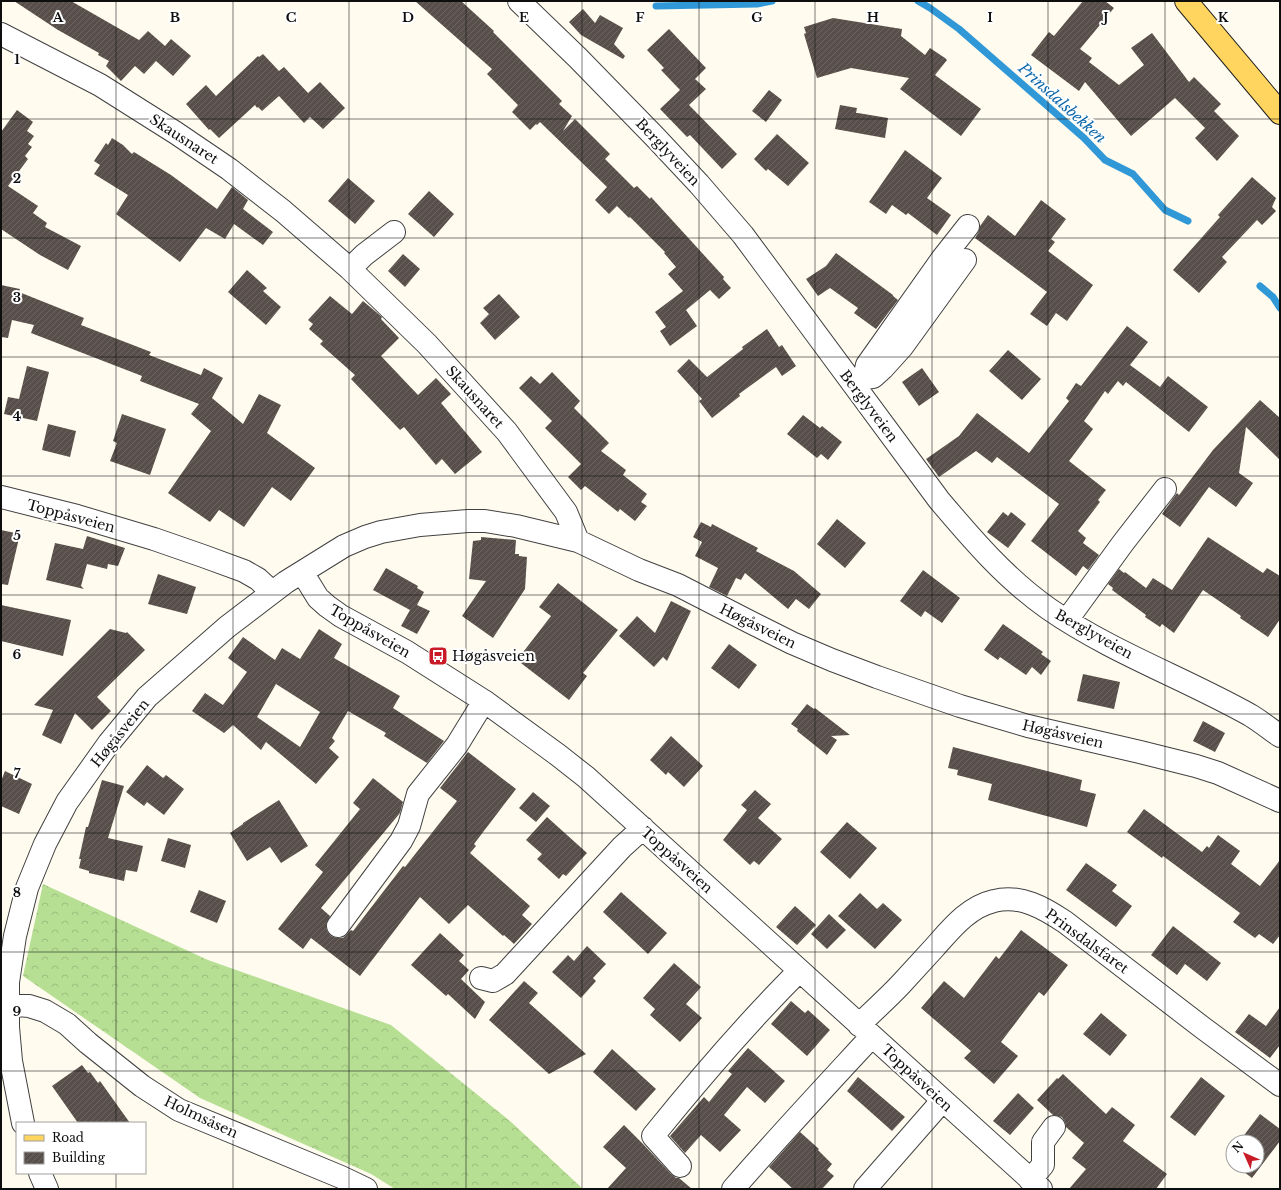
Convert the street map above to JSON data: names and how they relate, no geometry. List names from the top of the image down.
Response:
{
  "streets": {
    "street": [
      "Skausnaret",
      "Berglyveien",
      "Toppåsveien",
      "Høgåsveien",
      "Prinsdalsfaret",
      "Holmsåsen"
    ]
  },
  "crossings": [
    ["Skausnaret", "Høgåsveien"],
    ["Toppåsveien", "Høgåsveien"],
    ["Toppåsveien", "Prinsdalsfaret"],
    ["Høgåsveien", "Holmsåsen"]
  ],
  "water": ["Prinsdalsbekken"],
  "places": {
    "bus stop": ["Høgåsveien"]
  },
  "legend": ["Road", "Building"],
  "north": "top left",
  "grid": {
    "columns": [
      "A",
      "B",
      "C",
      "D",
      "E",
      "F",
      "G",
      "H",
      "I",
      "J",
      "K"
    ],
    "rows": [
      "1",
      "2",
      "3",
      "4",
      "5",
      "6",
      "7",
      "8",
      "9"
    ]
  }
}
